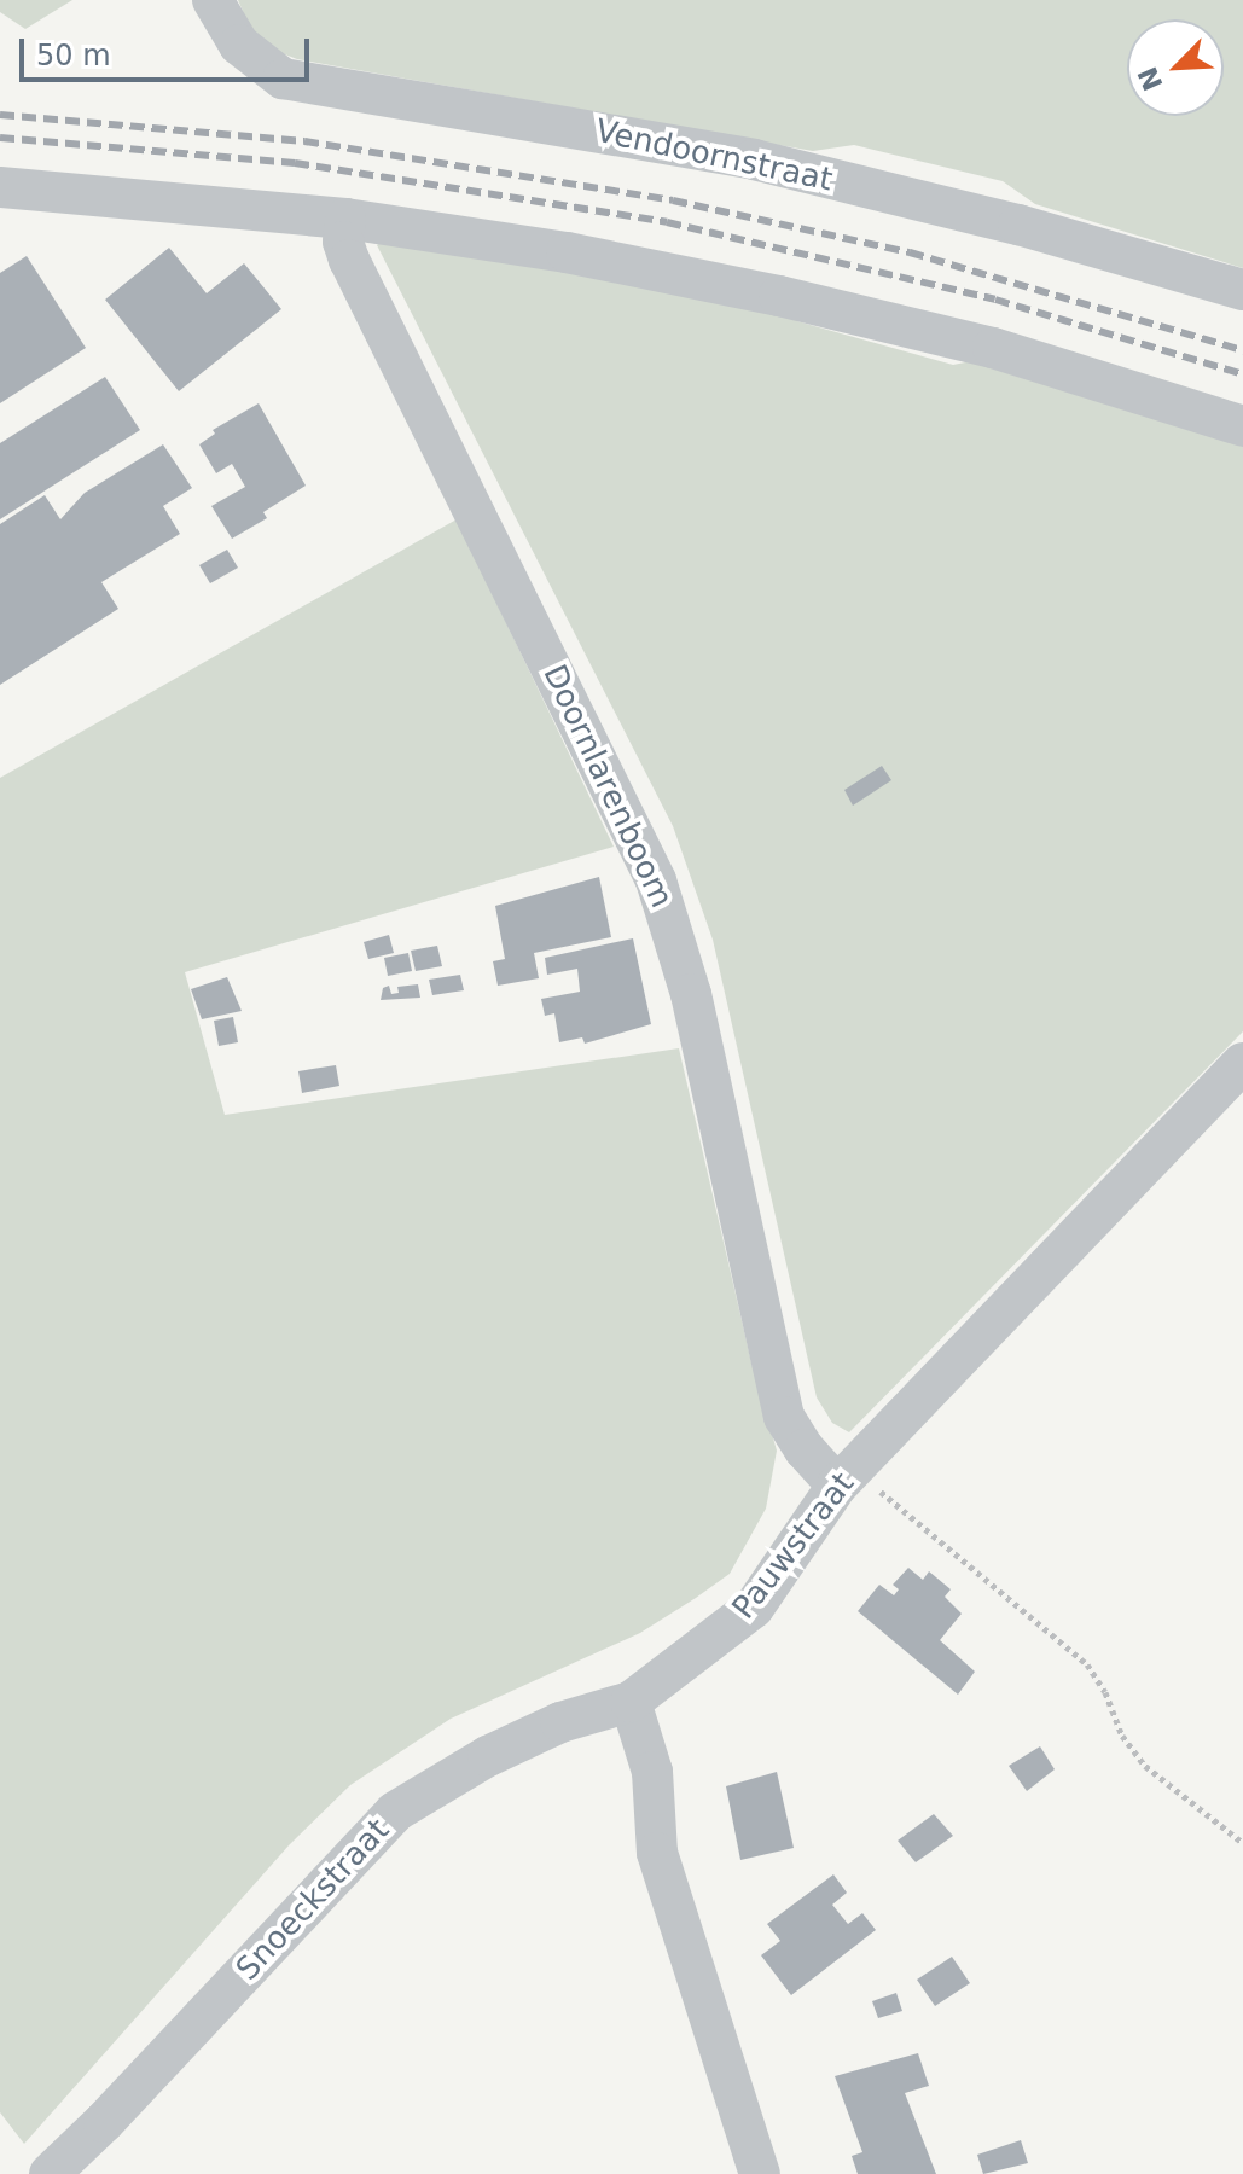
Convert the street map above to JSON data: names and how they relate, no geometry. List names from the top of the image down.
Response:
{
  "streets": {
    "street": [
      "Vendoornstraat",
      "Doornlarenboom",
      "Pauwstraat",
      "Snoeckstraat"
    ]
  },
  "crossings": [
    ["Doornlarenboom", "Pauwstraat"],
    ["Pauwstraat", "Snoeckstraat"]
  ],
  "scale_bar": "50 m",
  "north": "bottom left"
}
